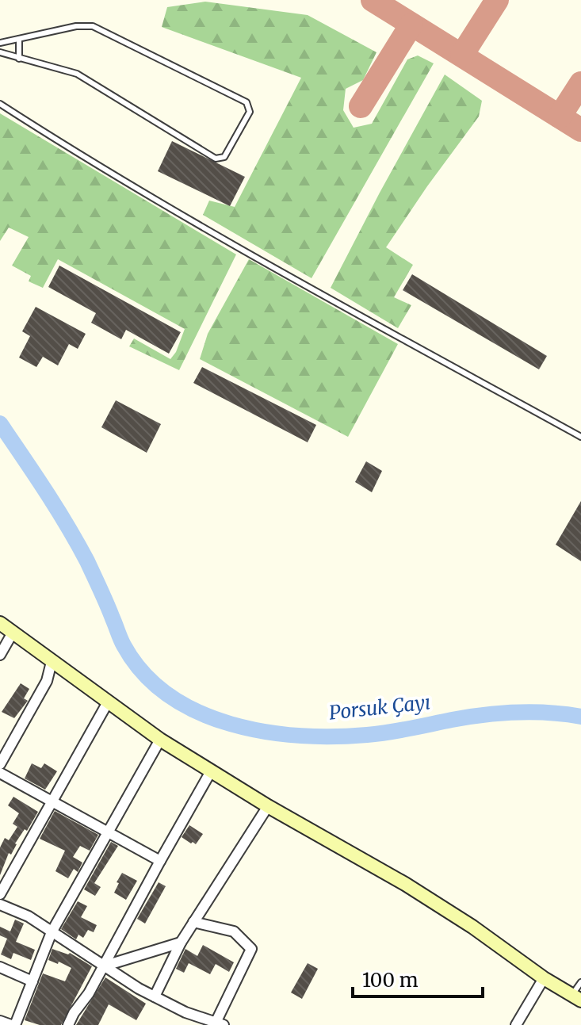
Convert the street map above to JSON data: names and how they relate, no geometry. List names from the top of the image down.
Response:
{
  "water": ["Porsuk Çayı"],
  "scale_bar": "100 m"
}
